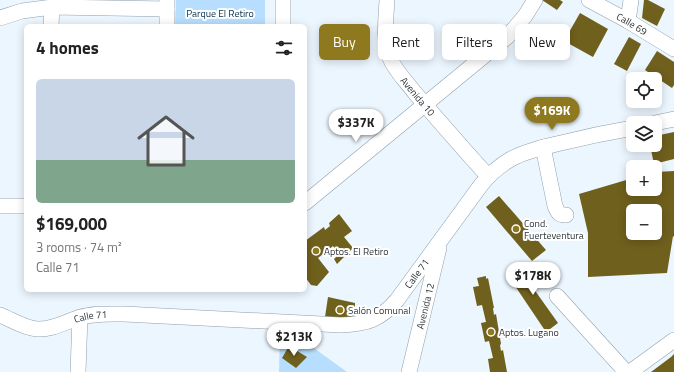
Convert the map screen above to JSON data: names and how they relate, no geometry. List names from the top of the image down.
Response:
{
  "streets": {
    "street": [
      "Calle 69",
      "Avenida 10",
      "Calle 71",
      "Avenida 12"
    ]
  },
  "crossings": [
    ["Avenida 10", "Calle 71"],
    ["Calle 71", "Avenida 12"]
  ],
  "parks": ["Parque El Retiro"],
  "places": [
    "Cond. Fuerteventura",
    "Aptos. El Retiro",
    "Salón Comunal",
    "Aptos. Lugano"
  ],
  "page": {
    "chip": [
      "Buy",
      "Rent",
      "Filters",
      "New"
    ],
    "heading": "4 homes",
    "map_buttons": ["+", "−"],
    "list": [
      {
        "name": "$169,000",
        "note": "3 rooms · 74 m² · Calle 71"
      }
    ],
    "price": [
      "$169K",
      "$337K",
      "$178K",
      "$213K"
    ]
  }
}
